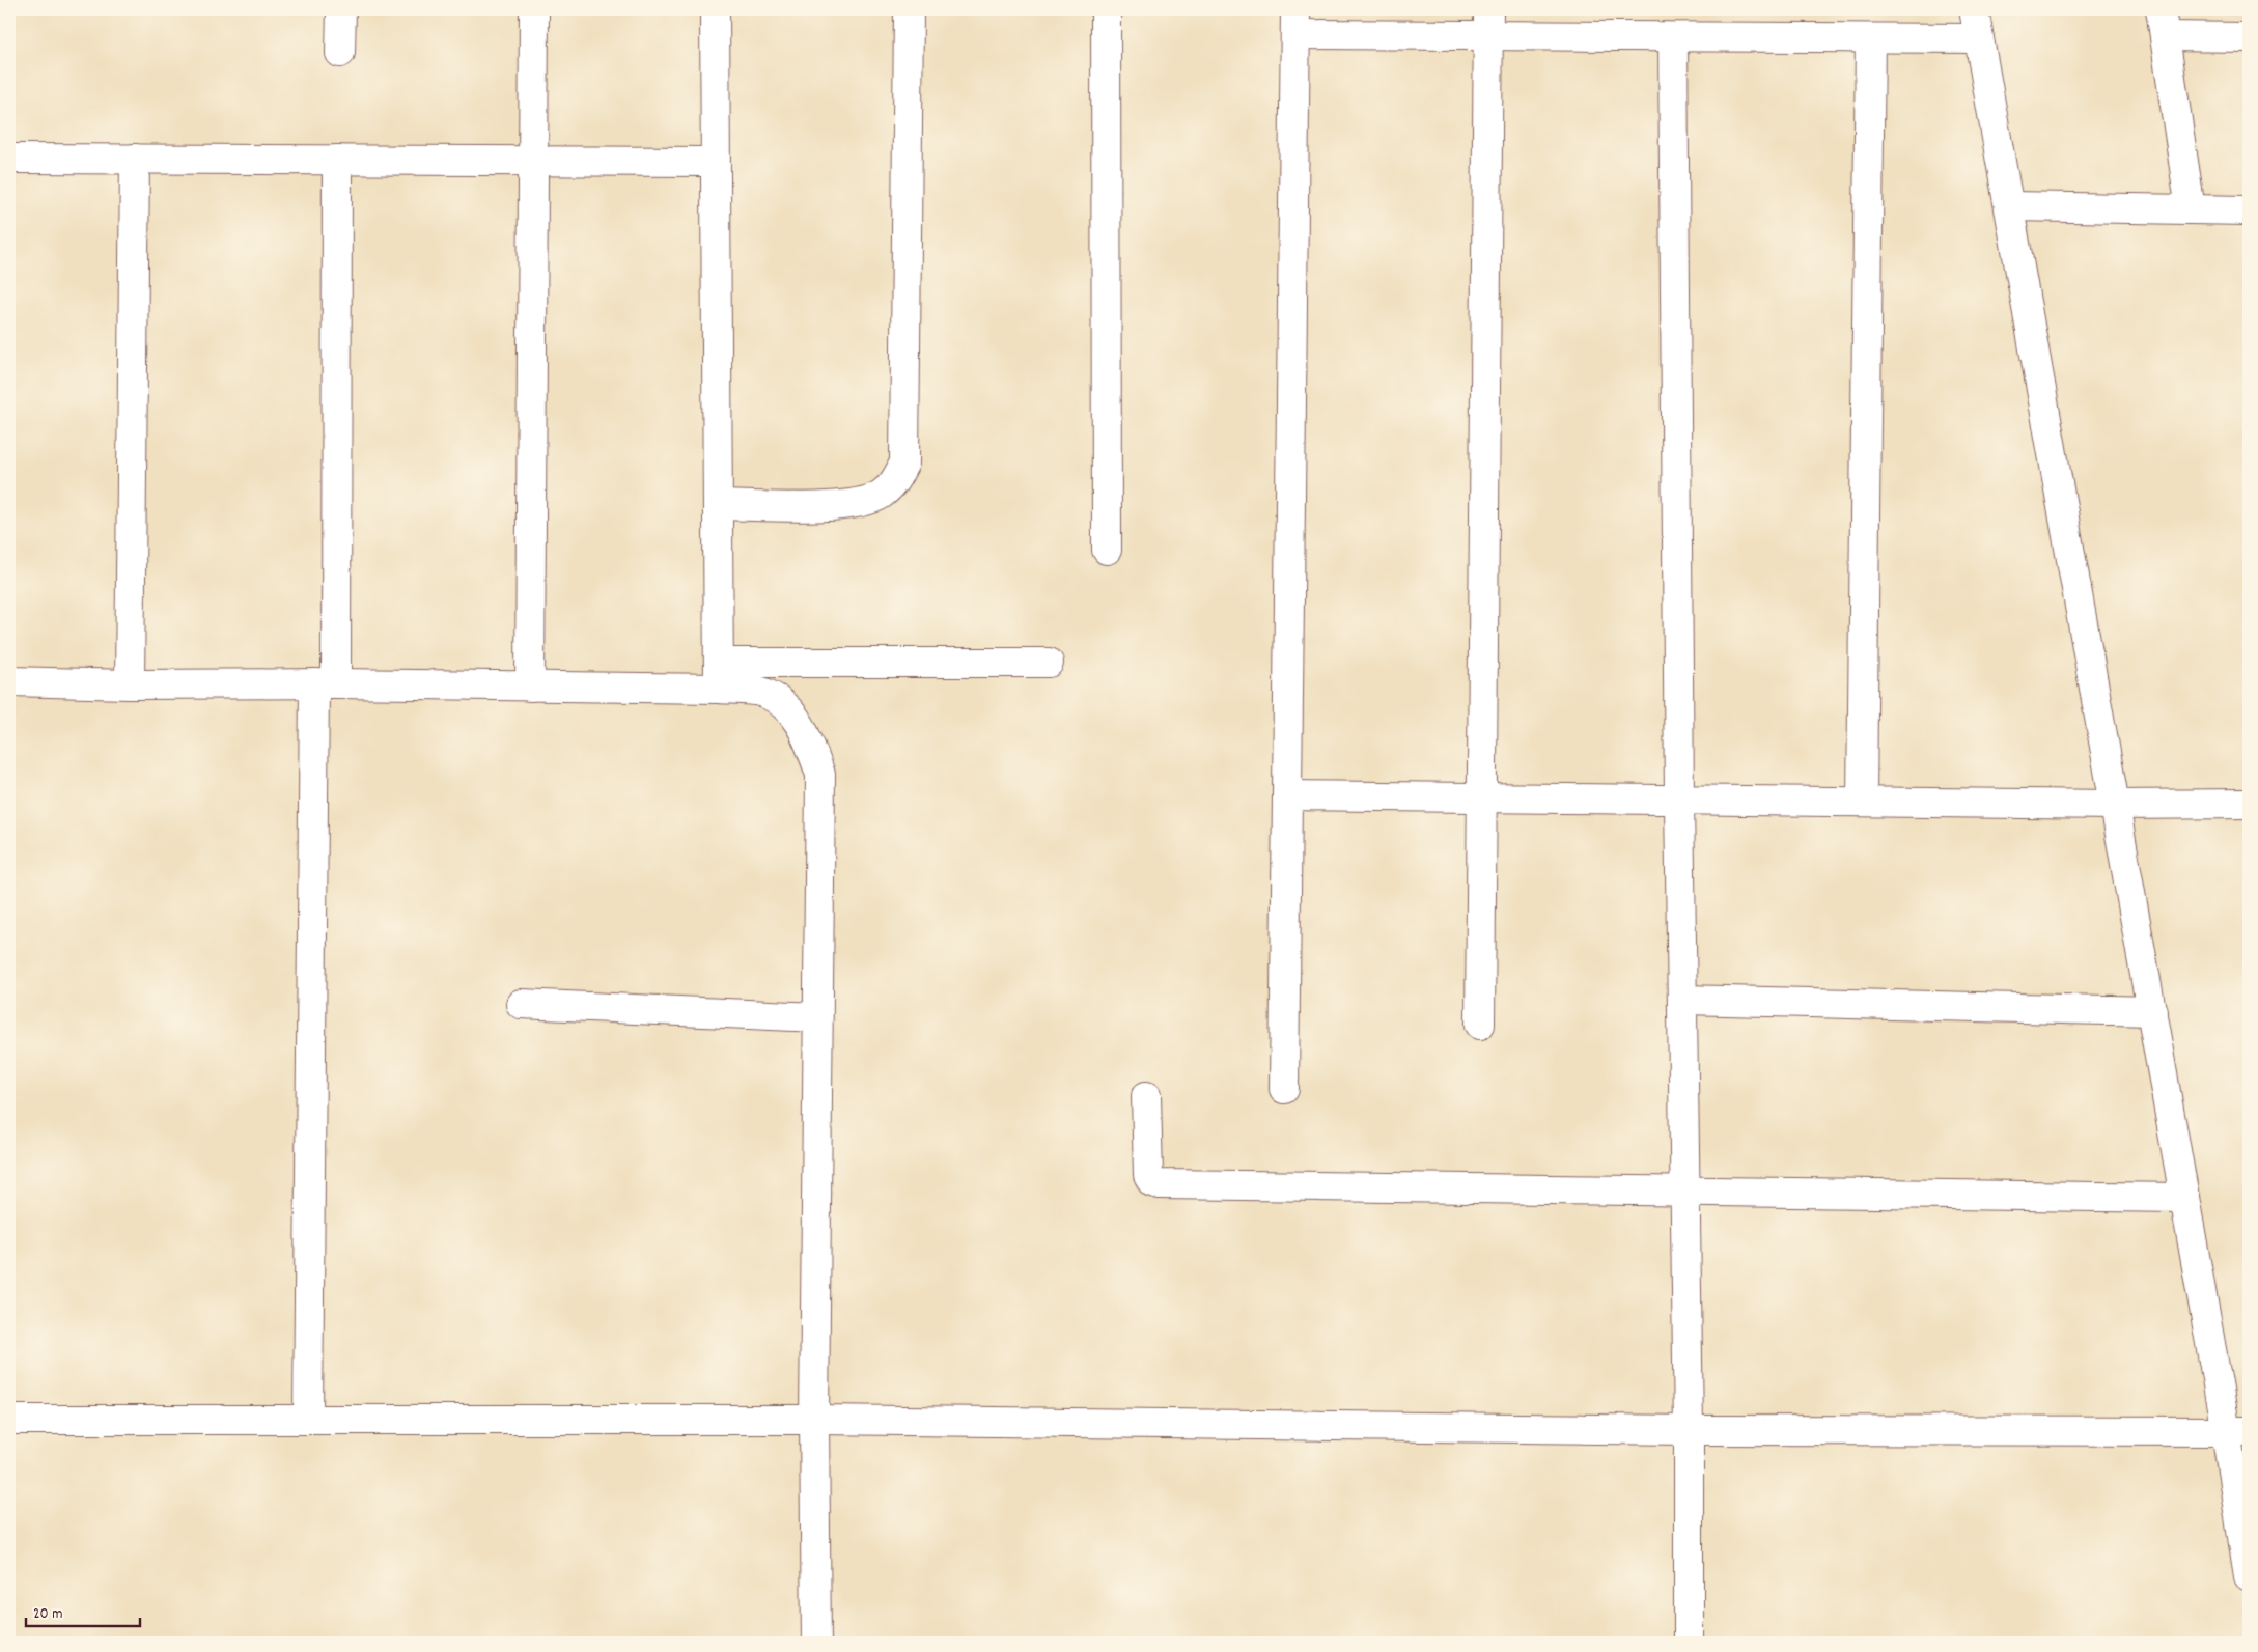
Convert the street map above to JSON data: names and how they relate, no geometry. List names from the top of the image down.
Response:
{
  "scale_bar": "20 m"
}
